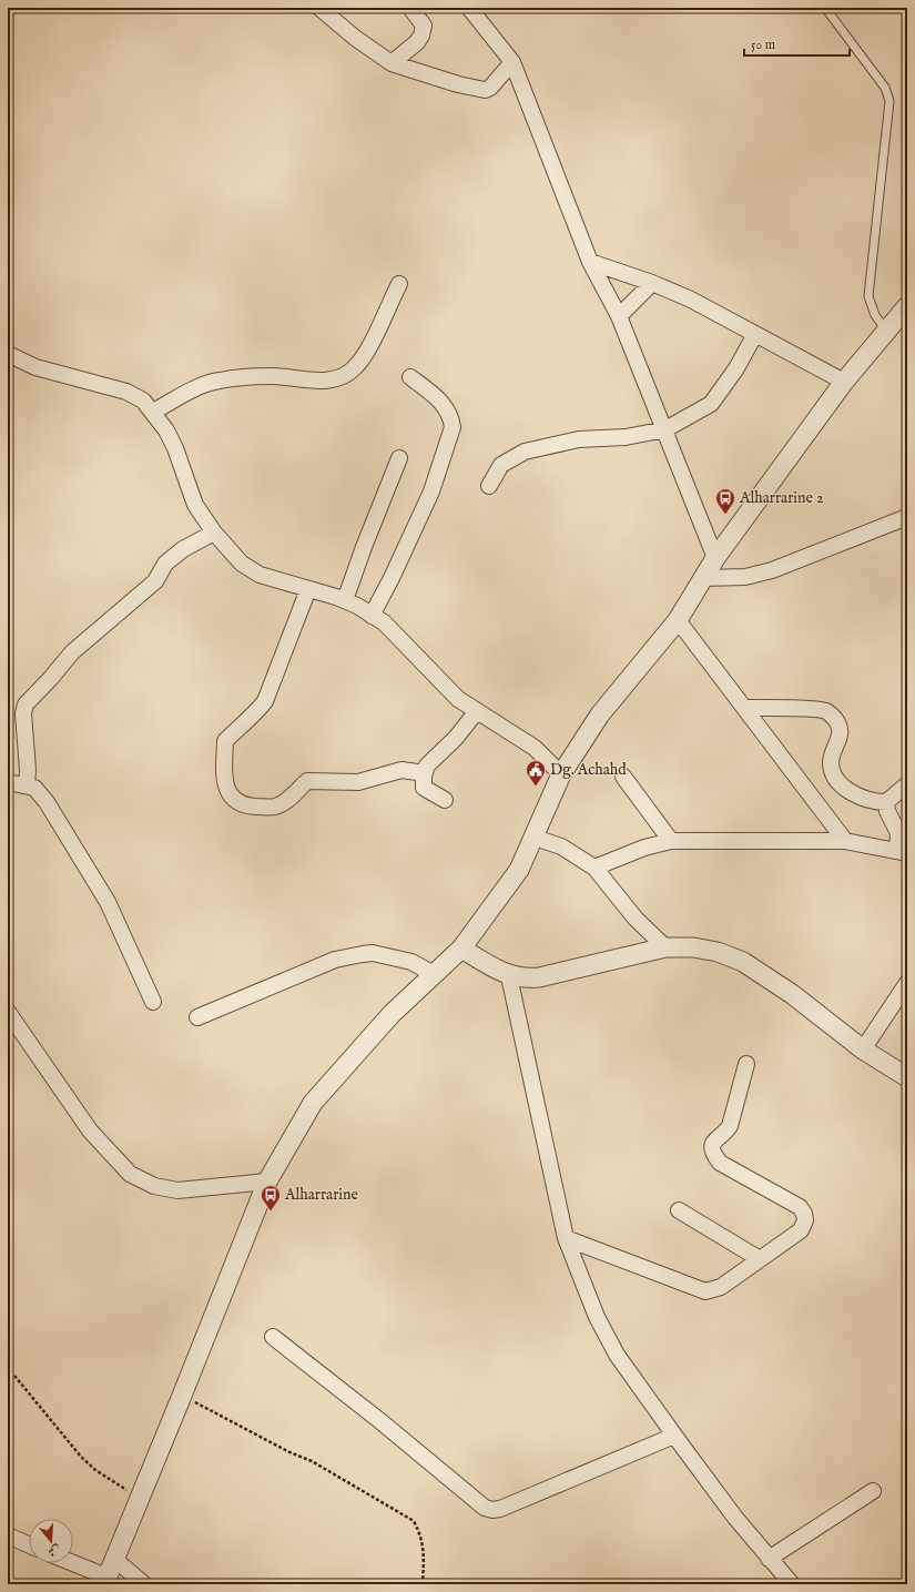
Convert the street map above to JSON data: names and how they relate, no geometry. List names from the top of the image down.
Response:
{
  "places": {
    "bus stop": ["Alharrarine 2", "Alharrarine"],
    "public building": ["Dg. Achahd"]
  },
  "scale_bar": "50 m",
  "north": "bottom"
}
